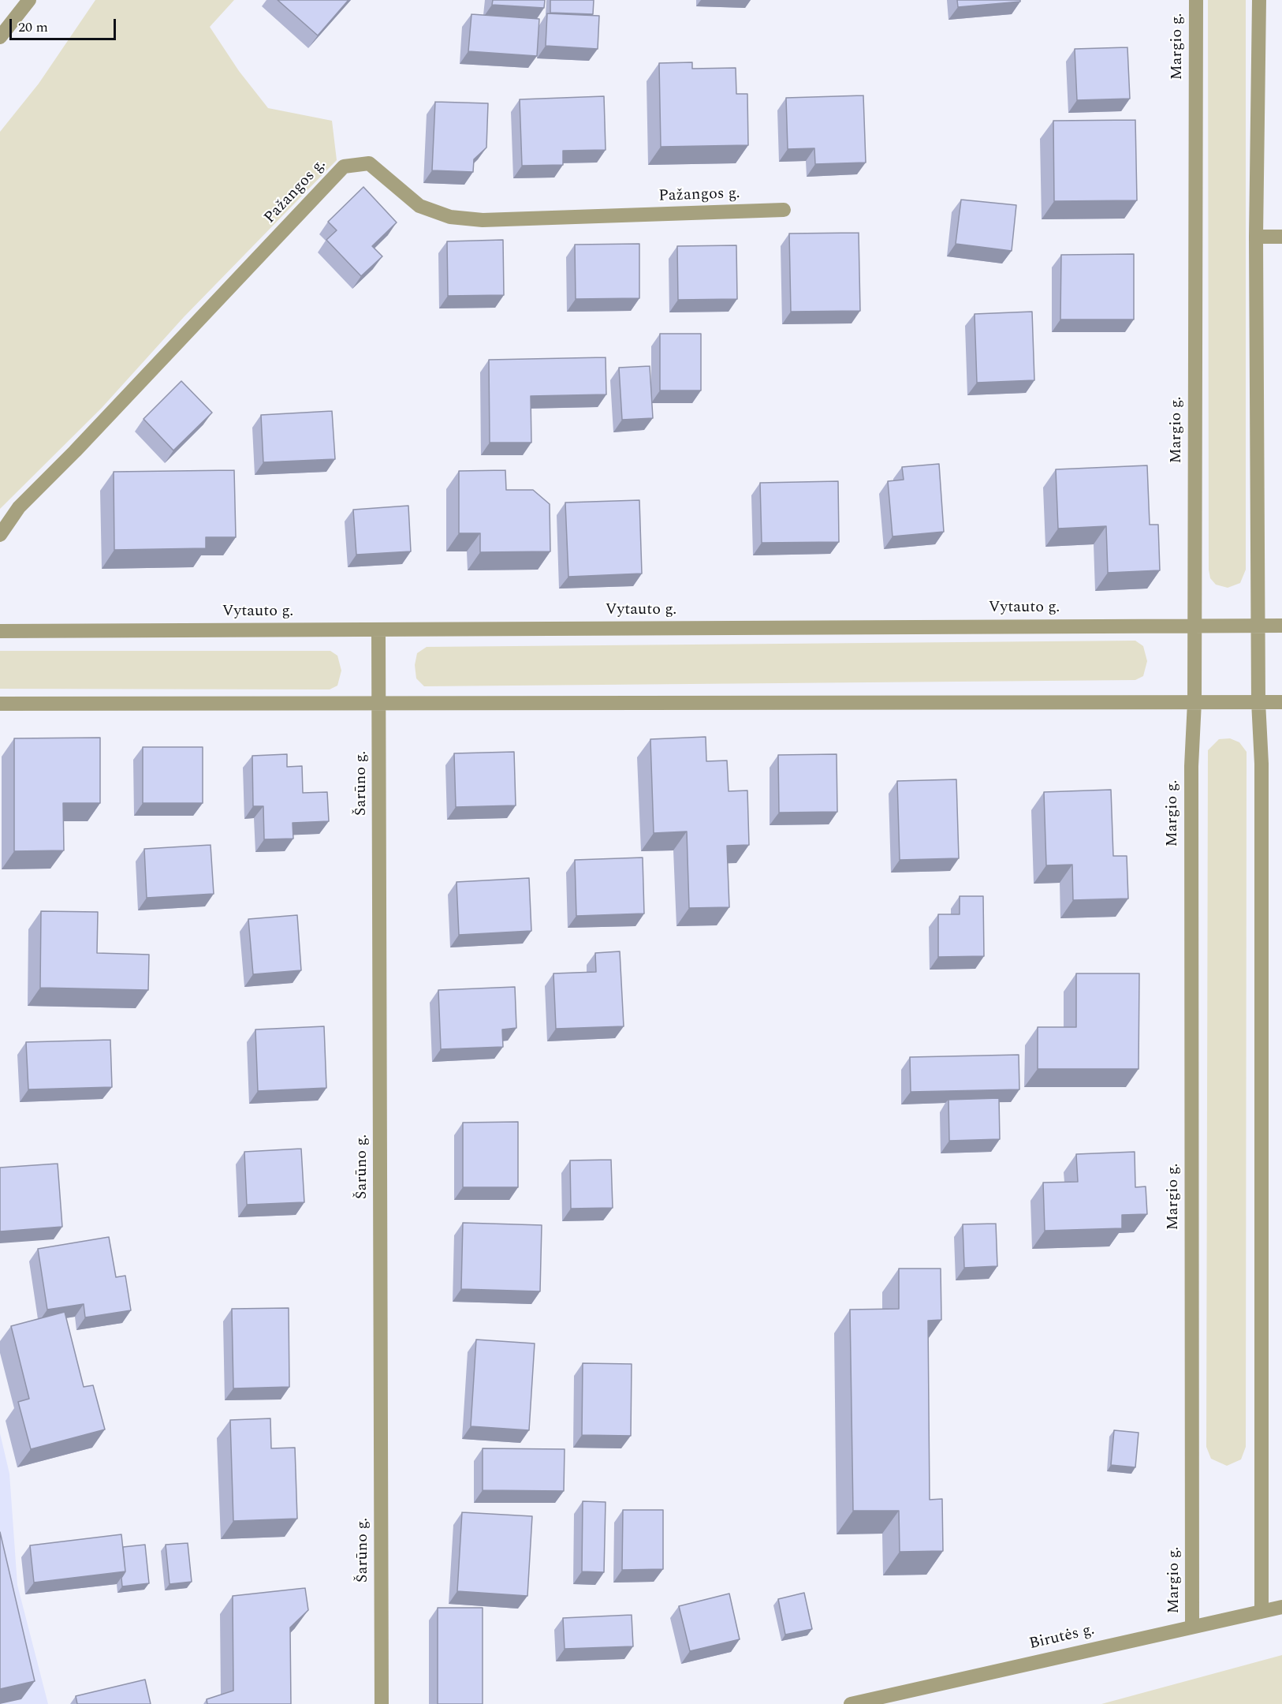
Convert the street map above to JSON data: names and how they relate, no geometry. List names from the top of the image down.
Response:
{
  "streets": {
    "street": [
      "Margio g.",
      "Pažangos g.",
      "Vytauto g.",
      "Šarūno g.",
      "Birutės g."
    ]
  },
  "crossings": [
    ["Margio g.", "Vytauto g."],
    ["Margio g.", "Birutės g."],
    ["Vytauto g.", "Šarūno g."]
  ],
  "scale_bar": "20 m"
}
